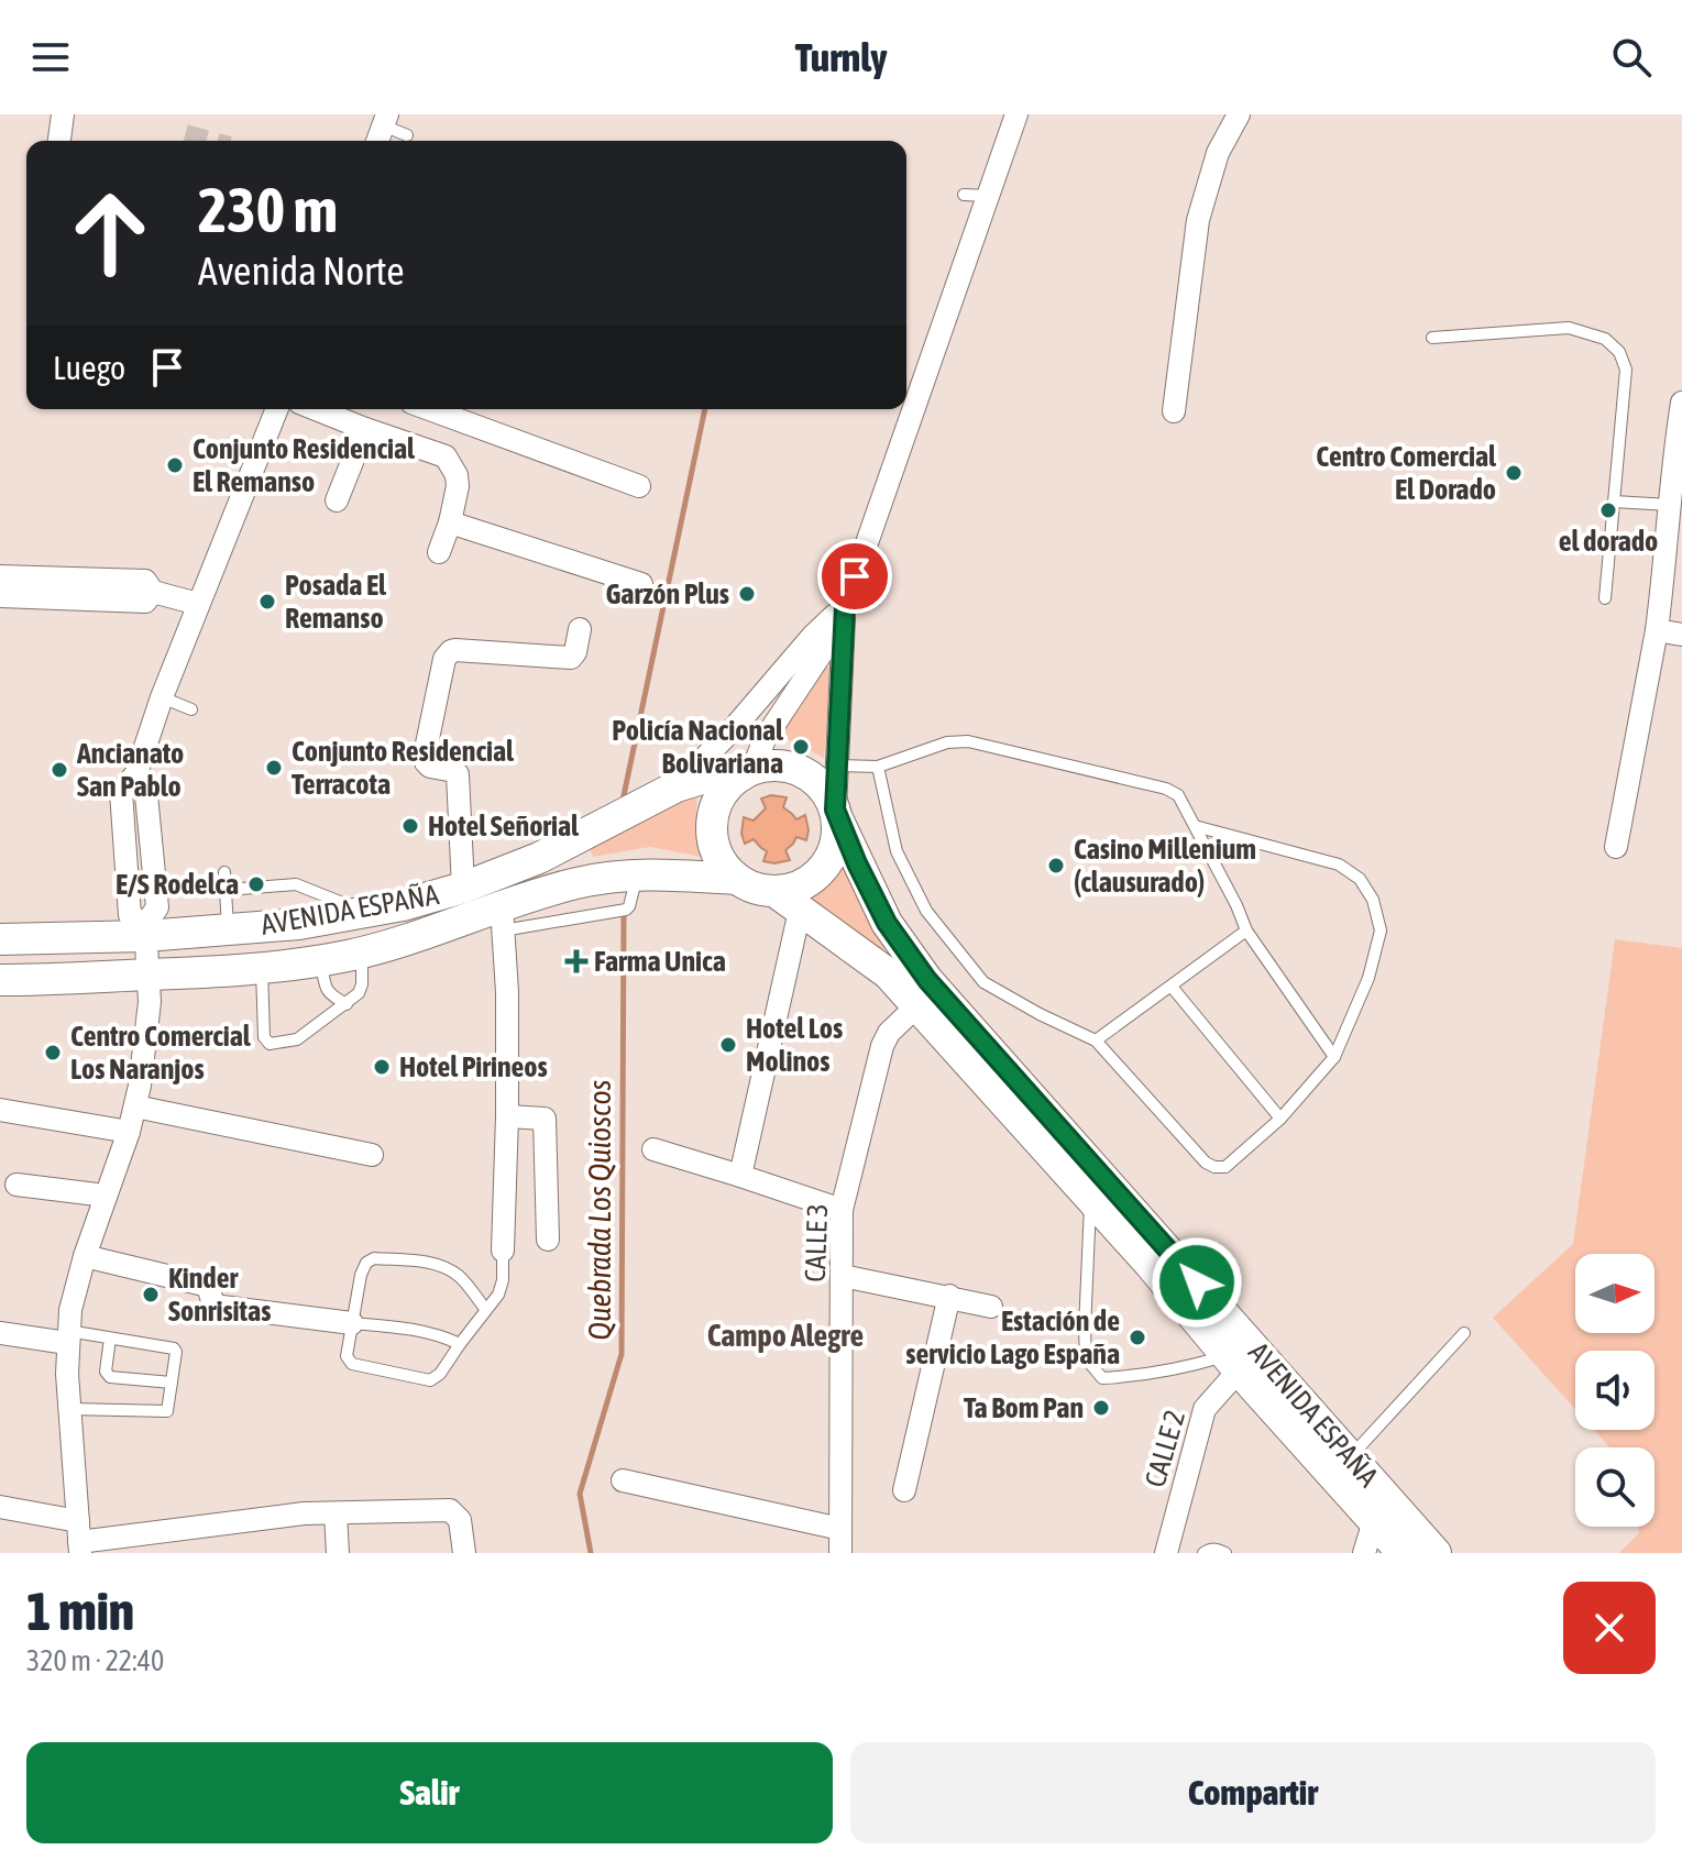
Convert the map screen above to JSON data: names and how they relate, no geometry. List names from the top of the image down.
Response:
{
  "streets": {
    "main road": ["AVENIDA ESPAÑA"],
    "street": ["CALLE 3", "CALLE 2"]
  },
  "crossings": [
    ["AVENIDA ESPAÑA", "CALLE 3"],
    ["AVENIDA ESPAÑA", "CALLE 2"]
  ],
  "districts": ["Campo Alegre"],
  "water": ["Quebrada Los Quioscos"],
  "places": {
    "other": [
      "Conjunto Residencial El Remanso",
      "Centro Comercial El Dorado",
      "el dorado",
      "Garzón Plus",
      "Posada El Remanso",
      "Policía Nacional Bolivariana",
      "Conjunto Residencial Terracota",
      "Ancianato San Pablo",
      "Hotel Señorial",
      "Casino Millenium (clausurado)",
      "E/S Rodelca",
      "Hotel Los Molinos",
      "Centro Comercial Los Naranjos",
      "Hotel Pirineos",
      "Kinder Sonrisitas",
      "Estación de servicio Lago España",
      "Ta Bom Pan"
    ],
    "health": ["Farma Unica"]
  },
  "north": "right",
  "page": {
    "header": "Turnly",
    "turn": ["230 m", "Avenida Norte"],
    "then": "Luego",
    "heading": ["1 min", "320 m · 22:40"],
    "buttons": ["Salir", "Compartir"]
  }
}
